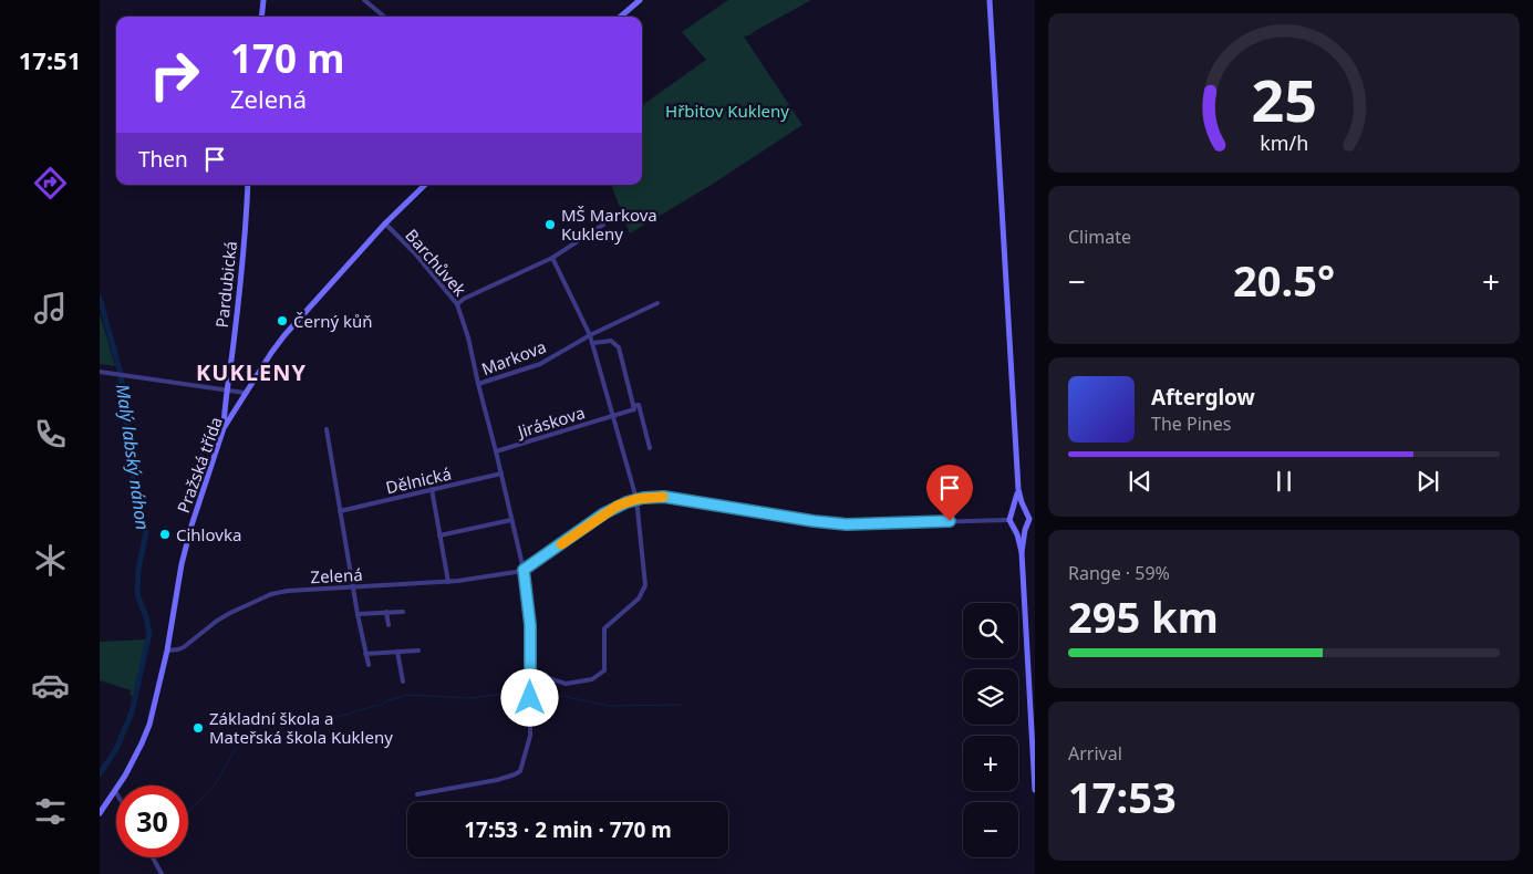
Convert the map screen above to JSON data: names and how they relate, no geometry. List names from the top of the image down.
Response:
{
  "streets": {
    "street": [
      "Barchůvek",
      "Pardubická",
      "Markova",
      "Jiráskova",
      "Pražská třída",
      "Dělnická",
      "Zelená"
    ]
  },
  "crossings": [
    ["Barchůvek", "Markova"],
    ["Barchůvek", "Pražská třída"],
    ["Pardubická", "Pražská třída"],
    ["Pražská třída", "Zelená"]
  ],
  "districts": ["KUKLENY"],
  "water": ["Malý labský náhon"],
  "parks": ["Hřbitov Kukleny"],
  "places": [
    "MŠ Markova Kukleny",
    "Černý kůň",
    "Cihlovka",
    "Základní škola a Mateřská škola Kukleny"
  ],
  "page": {
    "tabs": "17:51",
    "turn": ["170 m", "Zelená"],
    "then": "Then",
    "tile": [
      "Climate",
      ["Range · 59%", "295 km"],
      ["Arrival", "17:53"]
    ],
    "heat": ["−", "20.5°", "+"],
    "song": ["Afterglow", "The Pines"],
    "map_buttons": ["+", "−"],
    "limit": "30",
    "trip": "17:53 · 2 min · 770 m",
    "gauge": ["25", "km/h"]
  }
}
